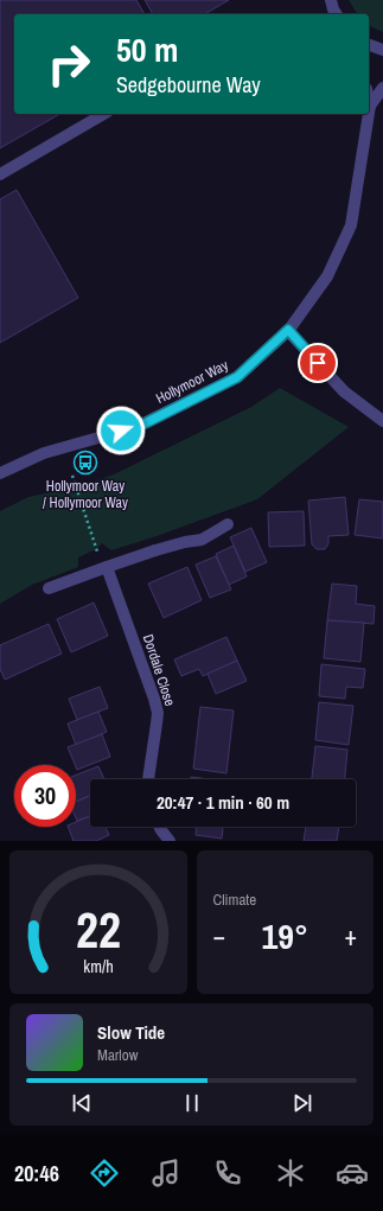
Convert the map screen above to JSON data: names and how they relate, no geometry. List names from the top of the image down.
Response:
{
  "streets": {
    "street": ["Hollymoor Way", "Dordale Close"]
  },
  "places": {
    "bus stop": ["Hollymoor Way / Hollymoor Way"]
  },
  "page": {
    "turn": ["50 m", "Sedgebourne Way"],
    "limit": "30",
    "trip": "20:47 · 1 min · 60 m",
    "tile": "Climate",
    "heat": ["−", "19°", "+"],
    "song": ["Slow Tide", "Marlow"],
    "tabs": "20:46",
    "gauge": ["22", "km/h"]
  }
}
